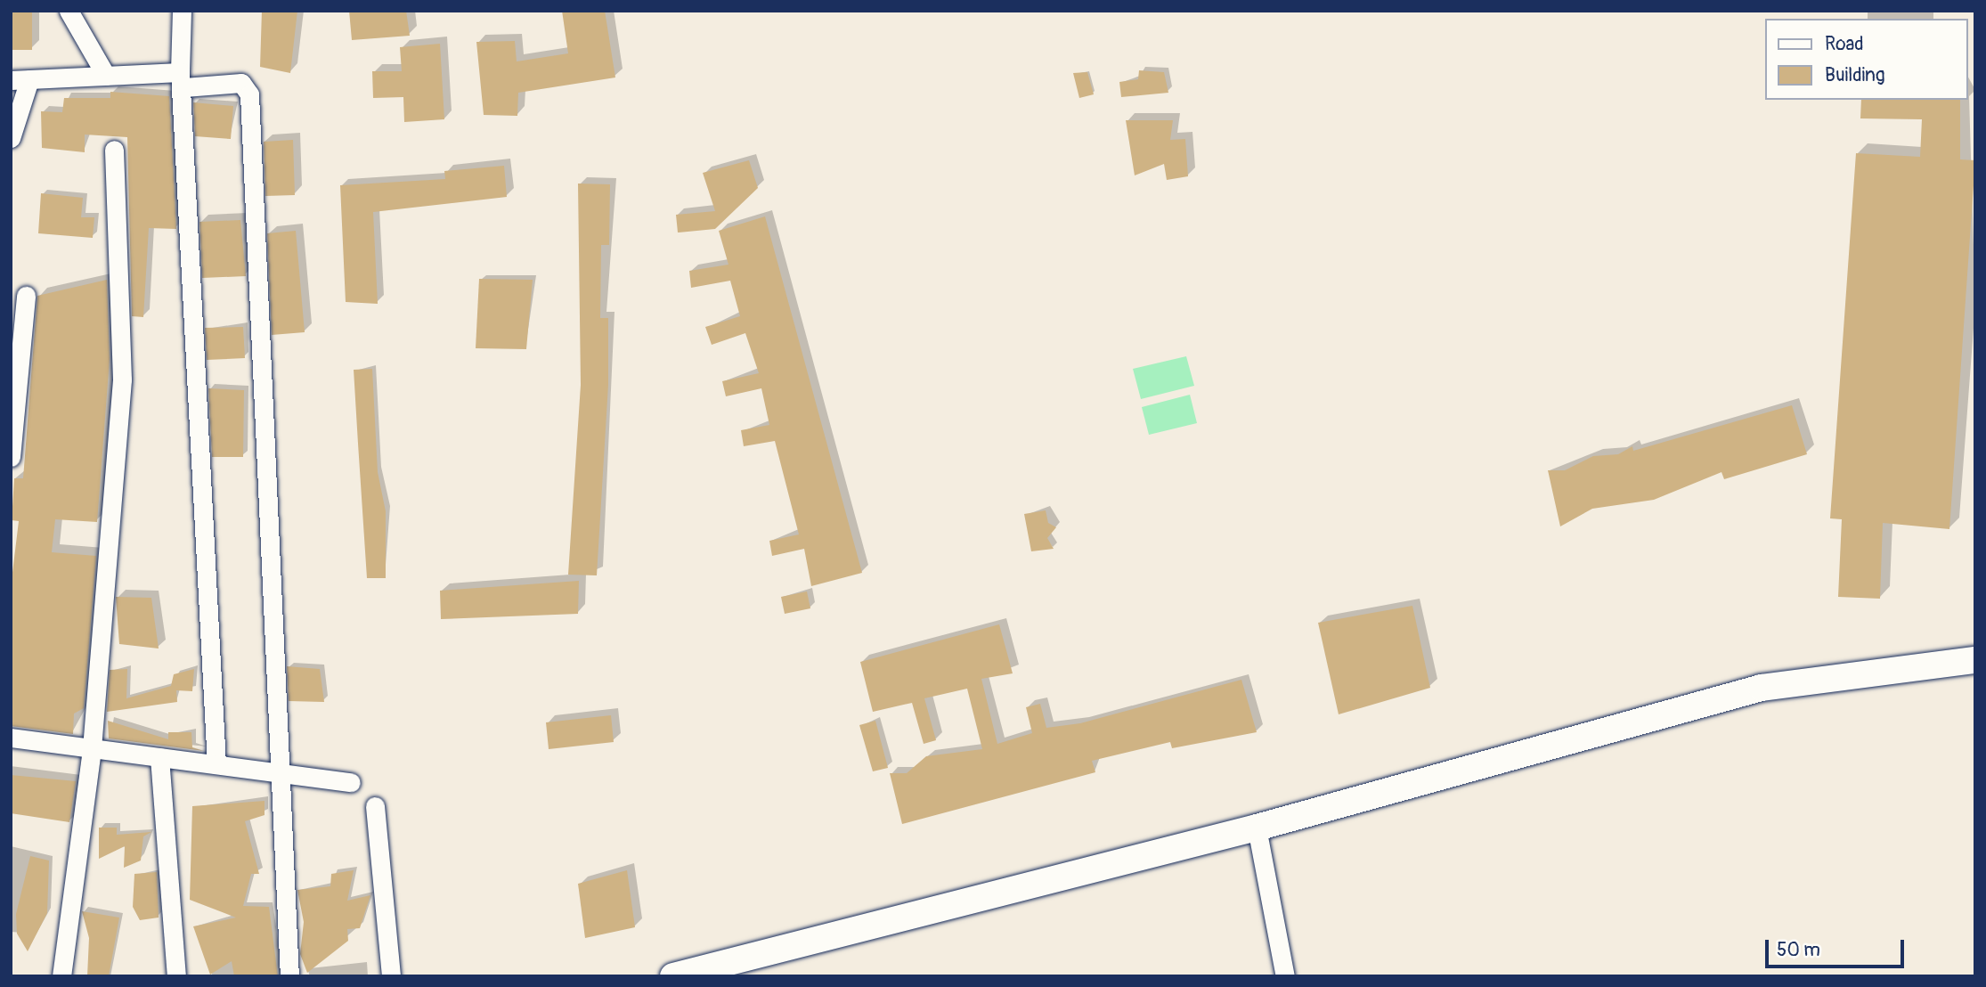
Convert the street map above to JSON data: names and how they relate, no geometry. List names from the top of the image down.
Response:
{
  "legend": ["Road", "Building"],
  "scale_bar": "50 m"
}
